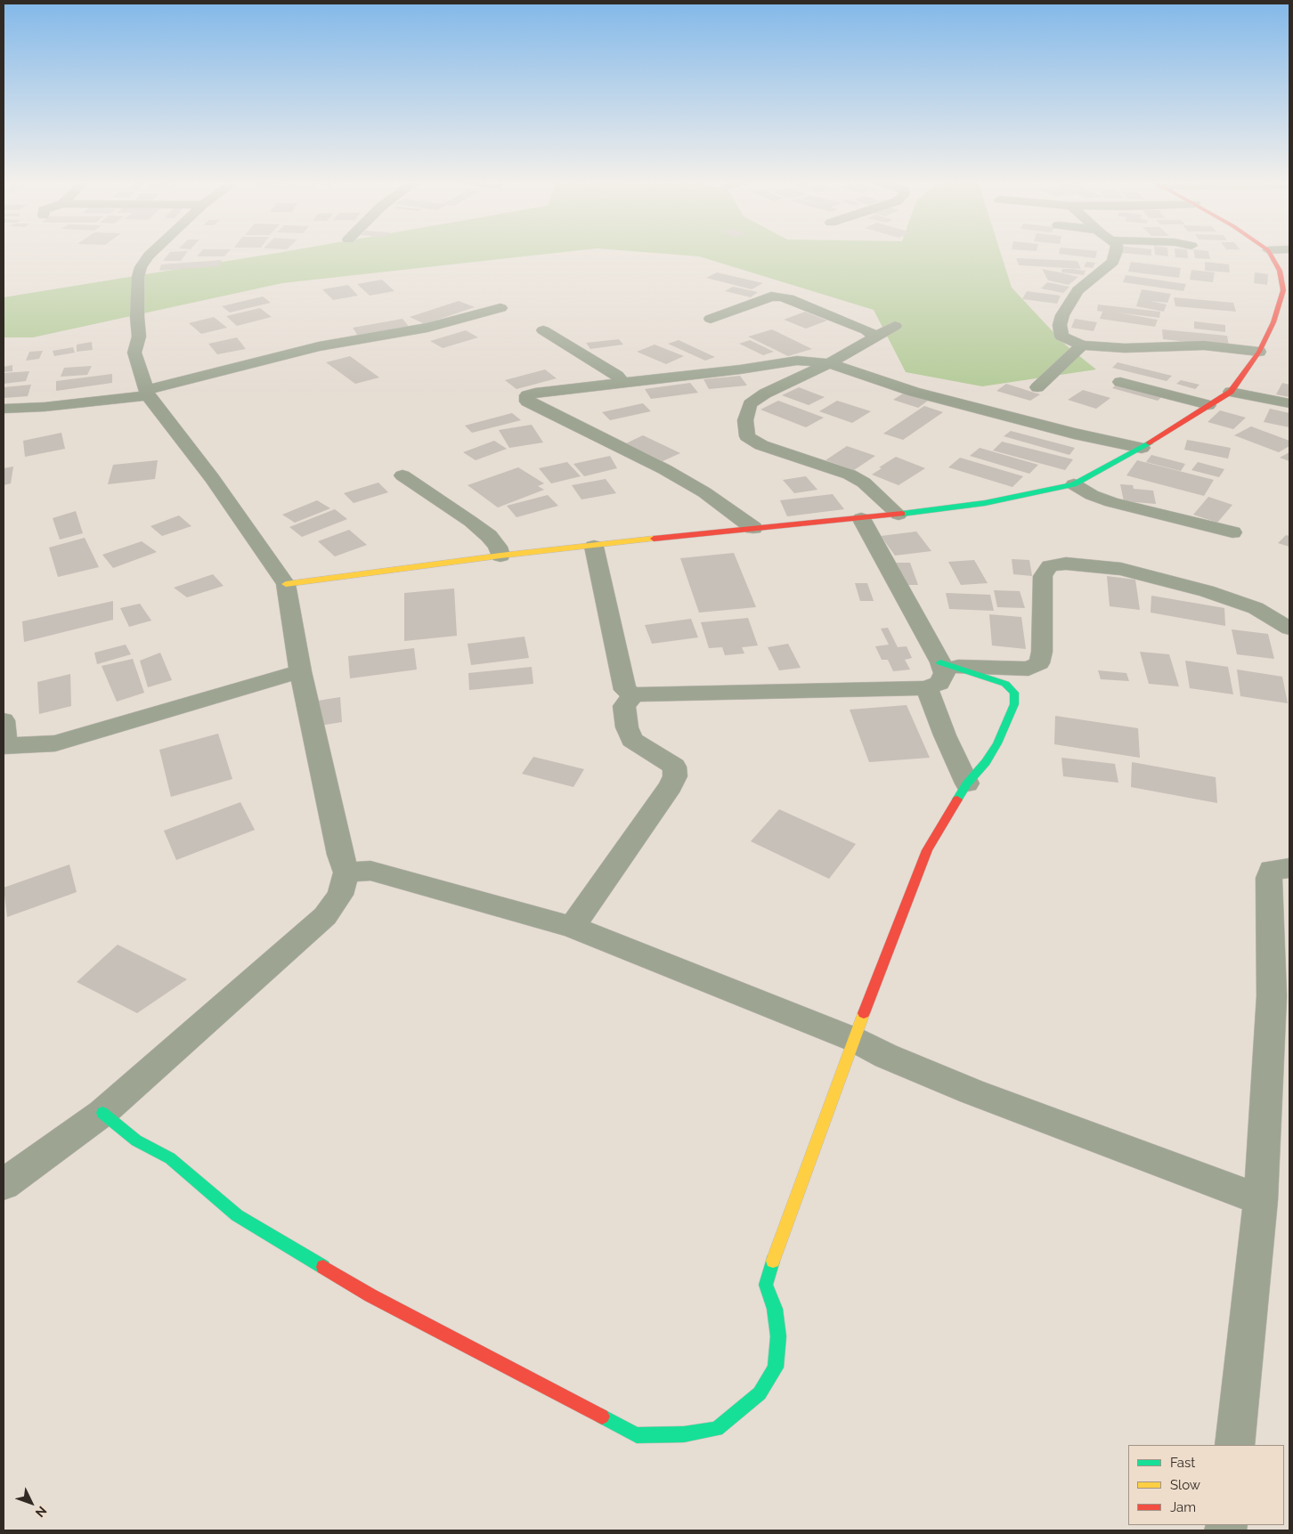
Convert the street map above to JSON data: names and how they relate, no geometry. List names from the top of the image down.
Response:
{
  "legend": ["Fast", "Slow", "Jam"],
  "north": "bottom right"
}
